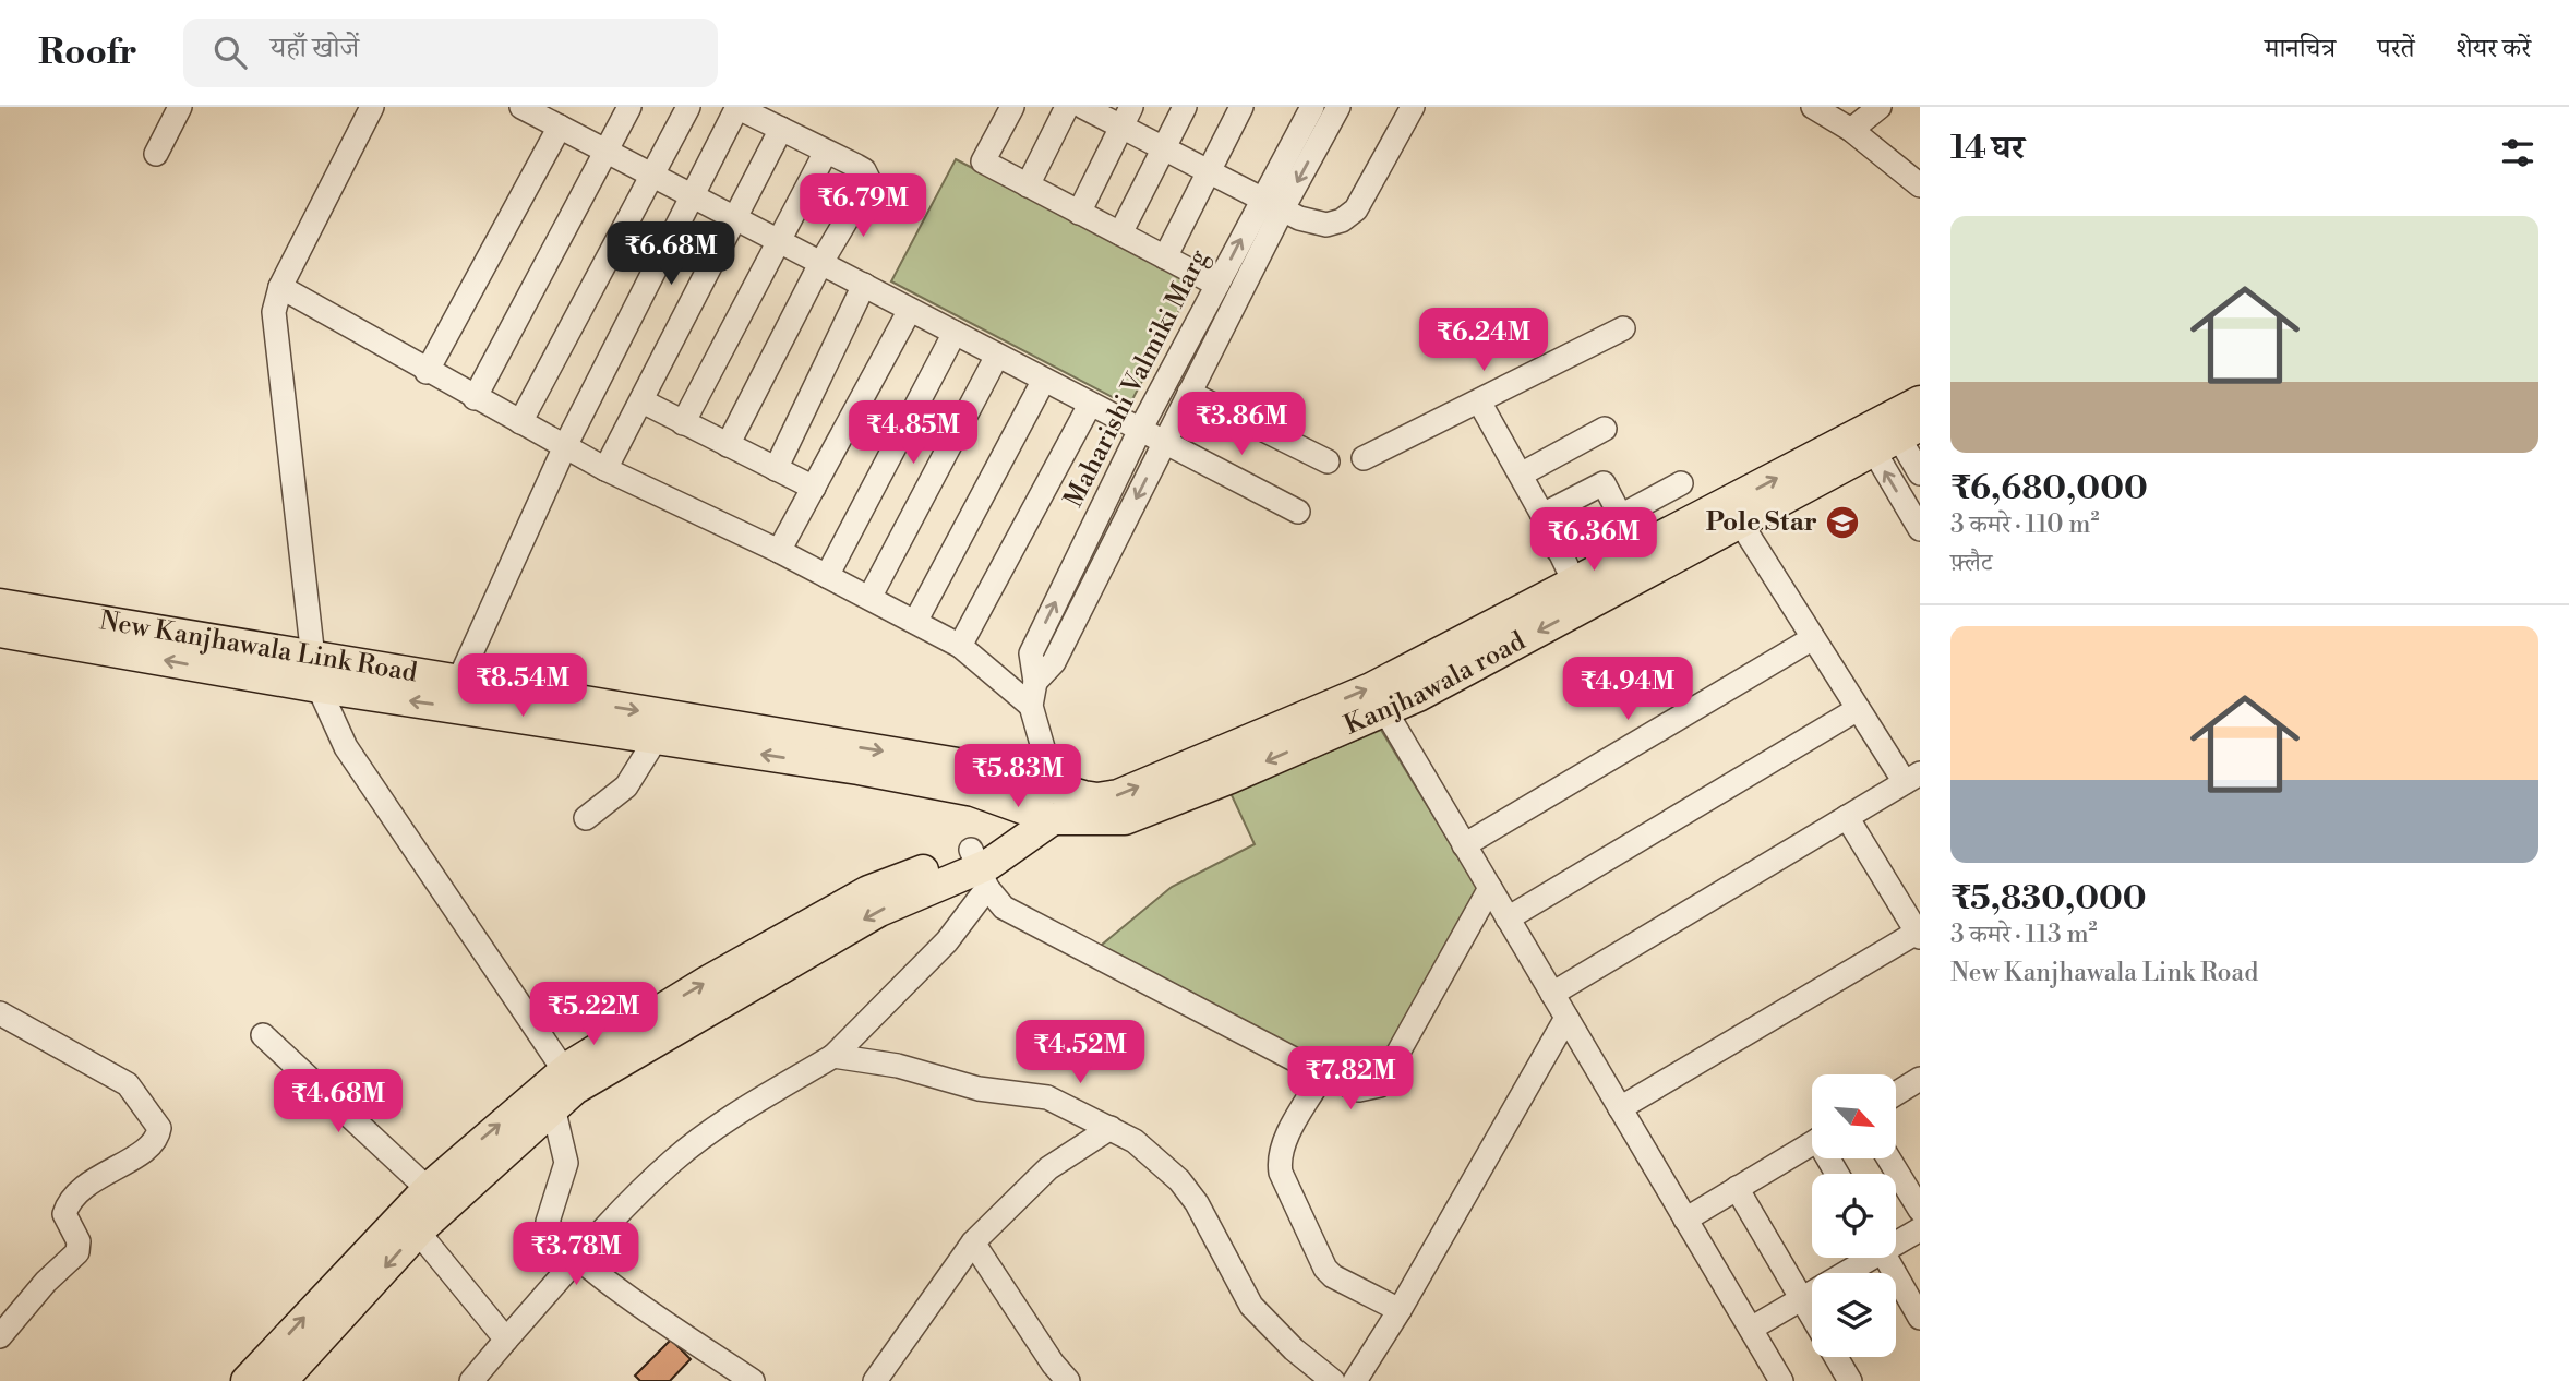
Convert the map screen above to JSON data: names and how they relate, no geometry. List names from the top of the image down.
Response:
{
  "streets": {
    "main road": ["New Kanjhawala Link Road", "Kanjhawala road"],
    "street": ["Maharishi Valmiki Marg"]
  },
  "crossings": [
    ["Maharishi Valmiki Marg", "New Kanjhawala Link Road"],
    ["Maharishi Valmiki Marg", "Kanjhawala road"],
    ["New Kanjhawala Link Road", "Kanjhawala road"]
  ],
  "places": {
    "school or university": ["Pole Star"]
  },
  "north": "bottom right",
  "page": {
    "header": "Roofr",
    "search": "यहाँ खोजें",
    "nav": ["मानचित्र", "परतें", "शेयर करें"],
    "heading": "14 घर",
    "price": [
      "₹6.79M",
      "₹6.68M",
      "₹6.24M",
      "₹3.86M",
      "₹4.85M",
      "₹6.36M",
      "₹8.54M",
      "₹4.94M",
      "₹5.83M",
      "₹5.22M",
      "₹4.52M",
      "₹7.82M",
      "₹4.68M",
      "₹3.78M"
    ],
    "list": [
      {
        "name": "₹6,680,000",
        "note": "3 कमरे · 110 m² · फ़्लैट"
      },
      {
        "name": "₹5,830,000",
        "note": "3 कमरे · 113 m² · New Kanjhawala Link Road"
      }
    ]
  }
}
